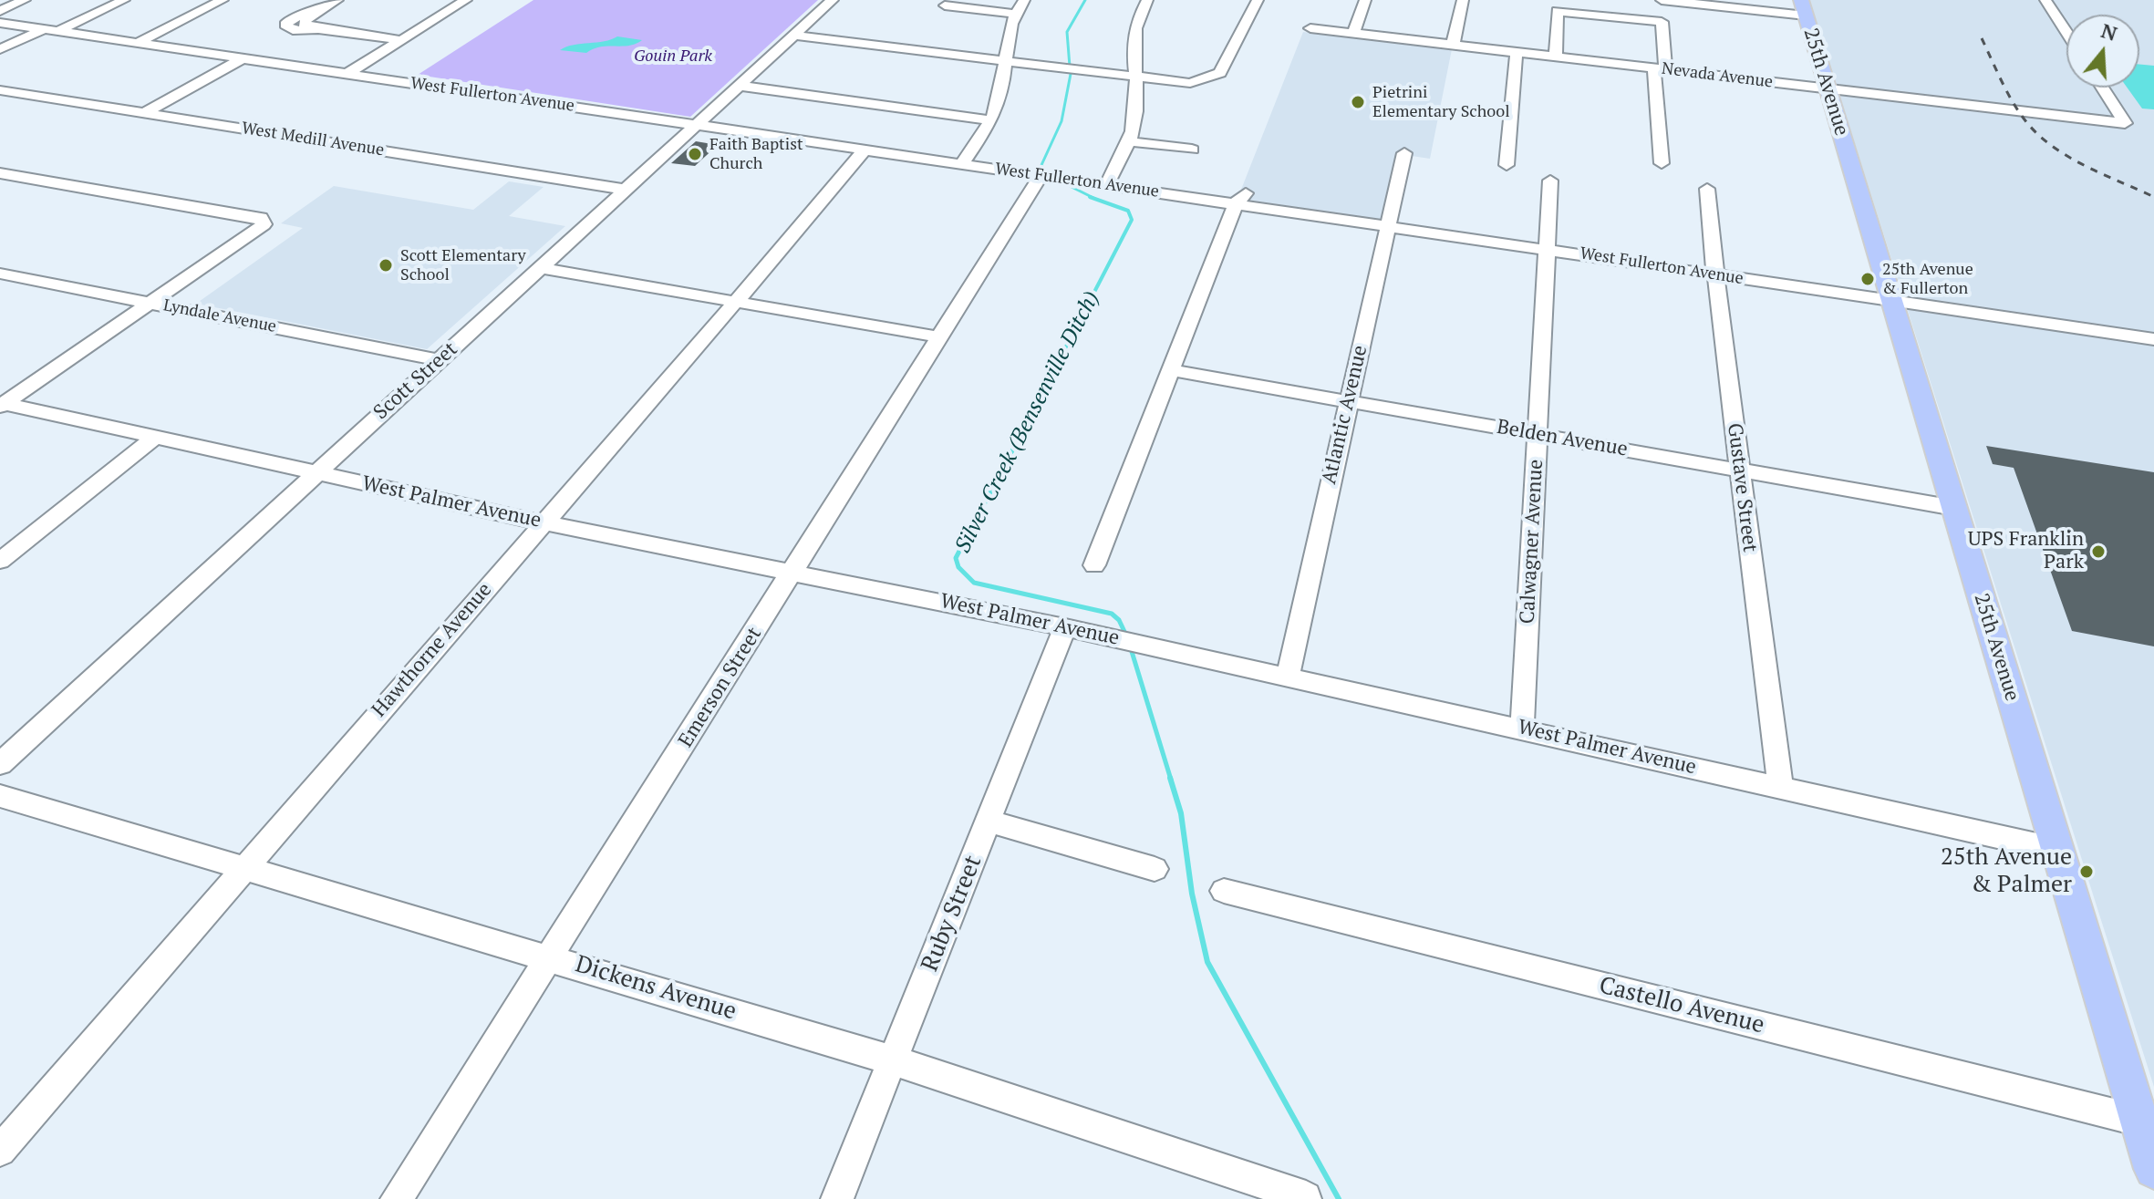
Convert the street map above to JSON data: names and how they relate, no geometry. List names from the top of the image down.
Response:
{
  "streets": {
    "main road": ["25th Avenue"],
    "street": [
      "Nevada Avenue",
      "West Fullerton Avenue",
      "West Medill Avenue",
      "Lyndale Avenue",
      "Scott Street",
      "Atlantic Avenue",
      "Belden Avenue",
      "Gustave Street",
      "West Palmer Avenue",
      "Calwagner Avenue",
      "Hawthorne Avenue",
      "Emerson Street",
      "Ruby Street",
      "Dickens Avenue",
      "Castello Avenue"
    ]
  },
  "crossings": [
    ["Nevada Avenue", "25th Avenue"],
    ["25th Avenue", "West Fullerton Avenue"],
    ["25th Avenue", "Belden Avenue"],
    ["25th Avenue", "West Palmer Avenue"],
    ["25th Avenue", "Castello Avenue"],
    ["West Fullerton Avenue", "Scott Street"],
    ["West Fullerton Avenue", "Atlantic Avenue"],
    ["West Fullerton Avenue", "Gustave Street"],
    ["West Fullerton Avenue", "Calwagner Avenue"],
    ["West Fullerton Avenue", "Hawthorne Avenue"],
    ["West Fullerton Avenue", "Emerson Street"],
    ["West Medill Avenue", "Scott Street"],
    ["Lyndale Avenue", "Scott Street"],
    ["Scott Street", "West Palmer Avenue"],
    ["Atlantic Avenue", "Belden Avenue"],
    ["Atlantic Avenue", "West Palmer Avenue"],
    ["Belden Avenue", "Gustave Street"],
    ["Belden Avenue", "Calwagner Avenue"],
    ["Gustave Street", "West Palmer Avenue"],
    ["West Palmer Avenue", "Calwagner Avenue"],
    ["West Palmer Avenue", "Hawthorne Avenue"],
    ["West Palmer Avenue", "Emerson Street"],
    ["West Palmer Avenue", "Ruby Street"],
    ["Hawthorne Avenue", "Dickens Avenue"],
    ["Emerson Street", "Dickens Avenue"],
    ["Ruby Street", "Dickens Avenue"]
  ],
  "water": ["Silver Creek (Bensenville Ditch)"],
  "parks": ["Gouin Park"],
  "places": [
    "Pietrini Elementary School",
    "Faith Baptist Church",
    "Scott Elementary School",
    "25th Avenue & Fullerton",
    "UPS Franklin Park",
    "25th Avenue & Palmer"
  ],
  "north": "top"
}
